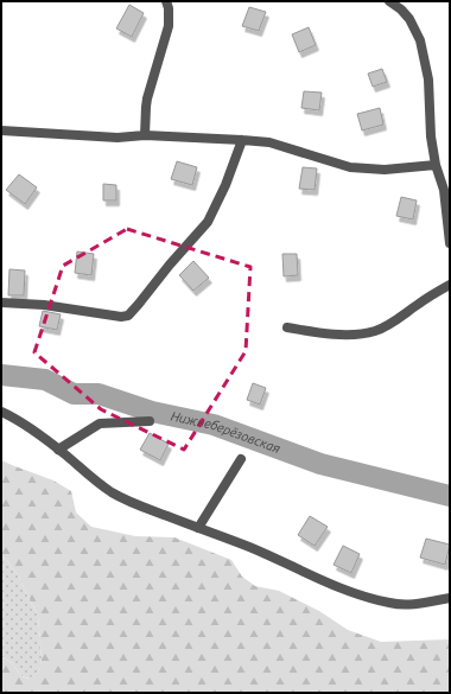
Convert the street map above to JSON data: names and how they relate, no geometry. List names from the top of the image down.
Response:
{
  "water": ["Нижнеберёзовская"]
}
